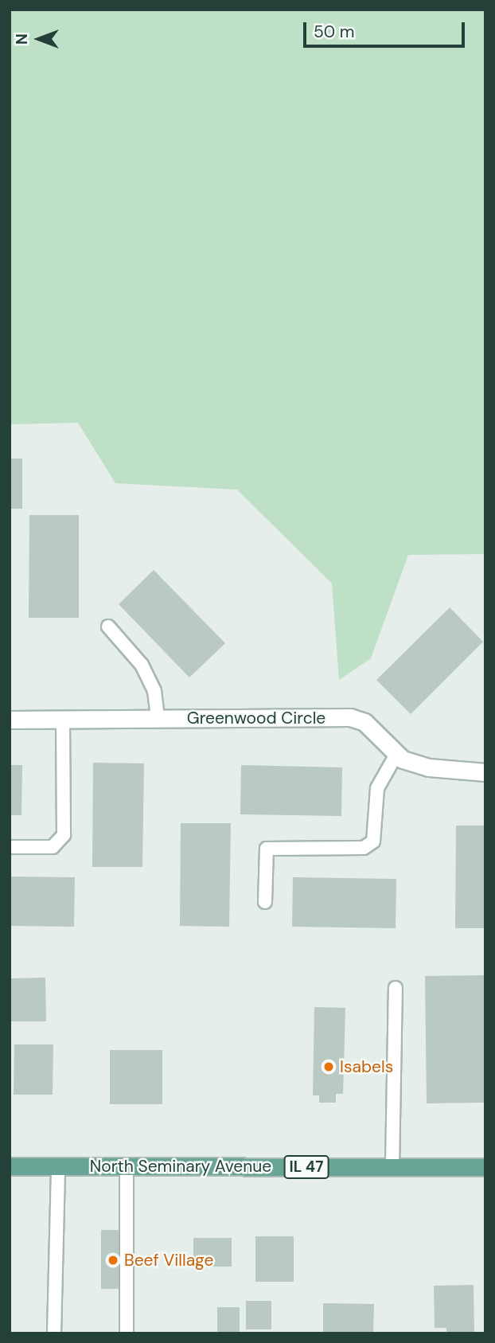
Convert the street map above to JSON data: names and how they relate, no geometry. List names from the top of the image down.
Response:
{
  "streets": {
    "main road": ["North Seminary Avenue", "IL 47"],
    "street": ["Greenwood Circle"]
  },
  "places": ["Isabels", "Beef Village"],
  "scale_bar": "50 m",
  "north": "left"
}
